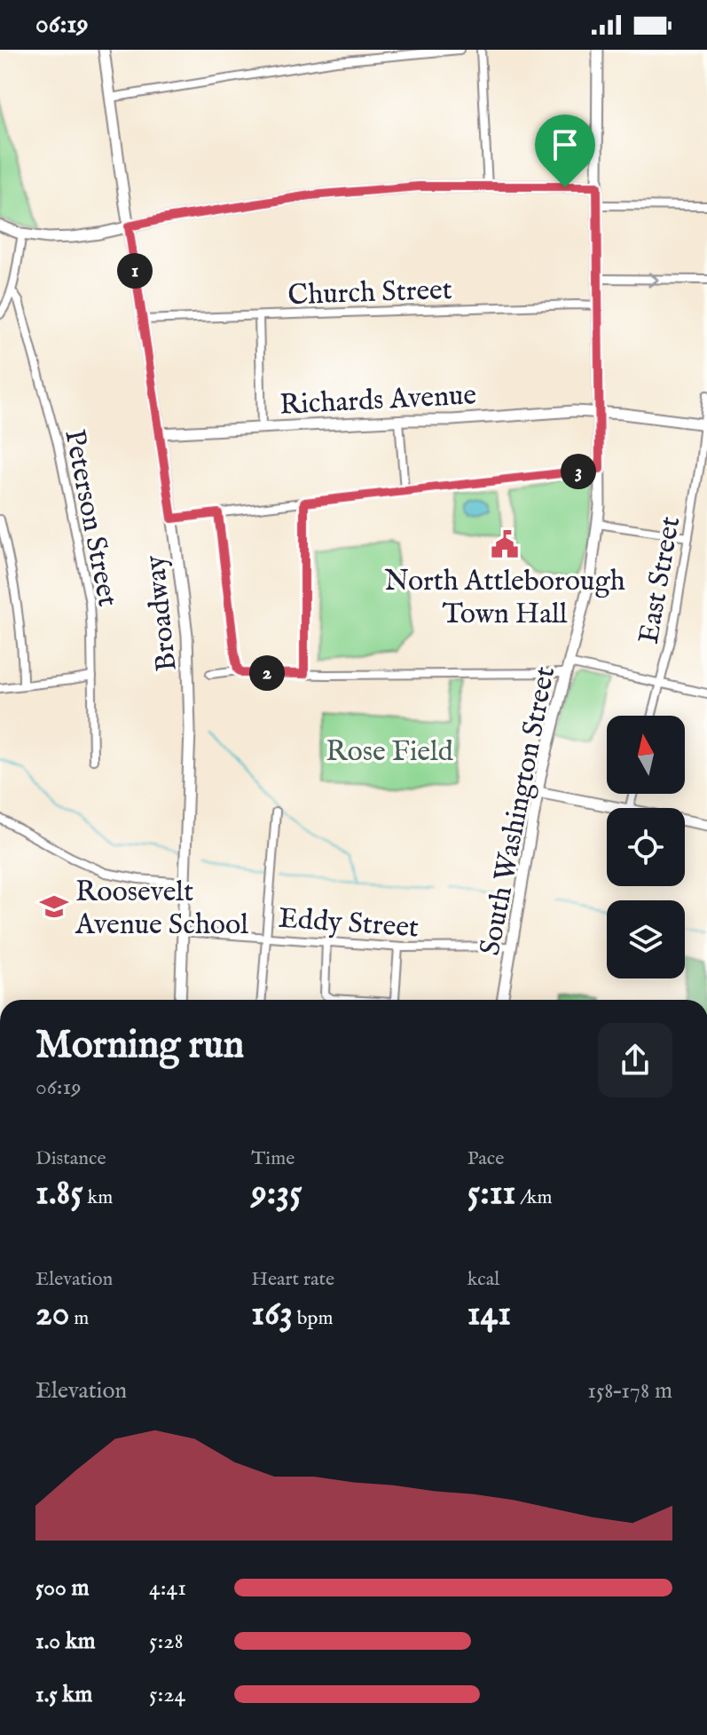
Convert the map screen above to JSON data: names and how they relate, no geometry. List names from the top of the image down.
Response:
{
  "streets": {
    "street": [
      "Church Street",
      "Richards Avenue",
      "Peterson Street",
      "East Street",
      "Broadway",
      "South Washington Street",
      "Eddy Street"
    ]
  },
  "crossings": [
    ["Church Street", "Broadway"],
    ["Church Street", "South Washington Street"],
    ["Richards Avenue", "East Street"],
    ["Richards Avenue", "Broadway"],
    ["Richards Avenue", "South Washington Street"],
    ["Broadway", "Eddy Street"],
    ["South Washington Street", "Eddy Street"]
  ],
  "parks": ["Rose Field"],
  "places": {
    "public building": ["North Attleborough Town Hall"],
    "school or university": ["Roosevelt Avenue School"]
  },
  "north": "top",
  "page": {
    "status": "06:19",
    "pins": ["1", "3", "2"],
    "heading": ["Morning run", "06:19"],
    "stats": [
      ["Distance", "1.85 km"],
      ["Time", "9:35"],
      ["Pace", "5:11 /km"],
      ["Elevation", "20 m"],
      ["Heart rate", "163 bpm"],
      ["kcal", "141"]
    ],
    "chart": ["Elevation", "158–178 m"],
    "list": [
      {
        "name": "500 m",
        "note": "4:41"
      },
      {
        "name": "1.0 km",
        "note": "5:28"
      },
      {
        "name": "1.5 km",
        "note": "5:24"
      }
    ]
  }
}
